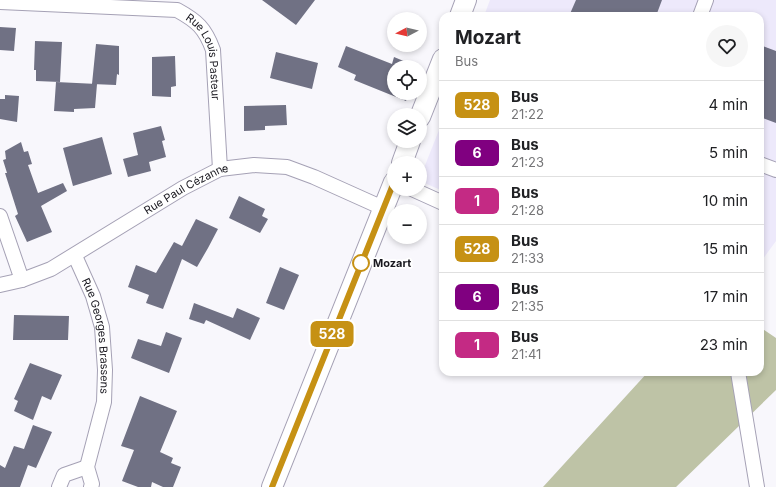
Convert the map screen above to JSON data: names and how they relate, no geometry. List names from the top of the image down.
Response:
{
  "streets": {
    "street": ["Rue Louis Pasteur", "Rue Paul Cézanne", "Rue Georges Brassens"]
  },
  "crossings": [
    ["Rue Louis Pasteur", "Rue Paul Cézanne"],
    ["Rue Paul Cézanne", "Rue Georges Brassens"]
  ],
  "places": ["Mozart"],
  "lines": ["bus line 528"],
  "north": "left",
  "page": {
    "on_map": "528",
    "map_buttons": ["+", "−"],
    "heading": ["Mozart", "Bus"],
    "list": [
      {
        "mark": "528",
        "name": "Bus",
        "note": "21:22",
        "value": "4 min"
      },
      {
        "mark": "6",
        "name": "Bus",
        "note": "21:23",
        "value": "5 min"
      },
      {
        "mark": "1",
        "name": "Bus",
        "note": "21:28",
        "value": "10 min"
      },
      {
        "mark": "528",
        "name": "Bus",
        "note": "21:33",
        "value": "15 min"
      },
      {
        "mark": "6",
        "name": "Bus",
        "note": "21:35",
        "value": "17 min"
      },
      {
        "mark": "1",
        "name": "Bus",
        "note": "21:41",
        "value": "23 min"
      }
    ]
  }
}
